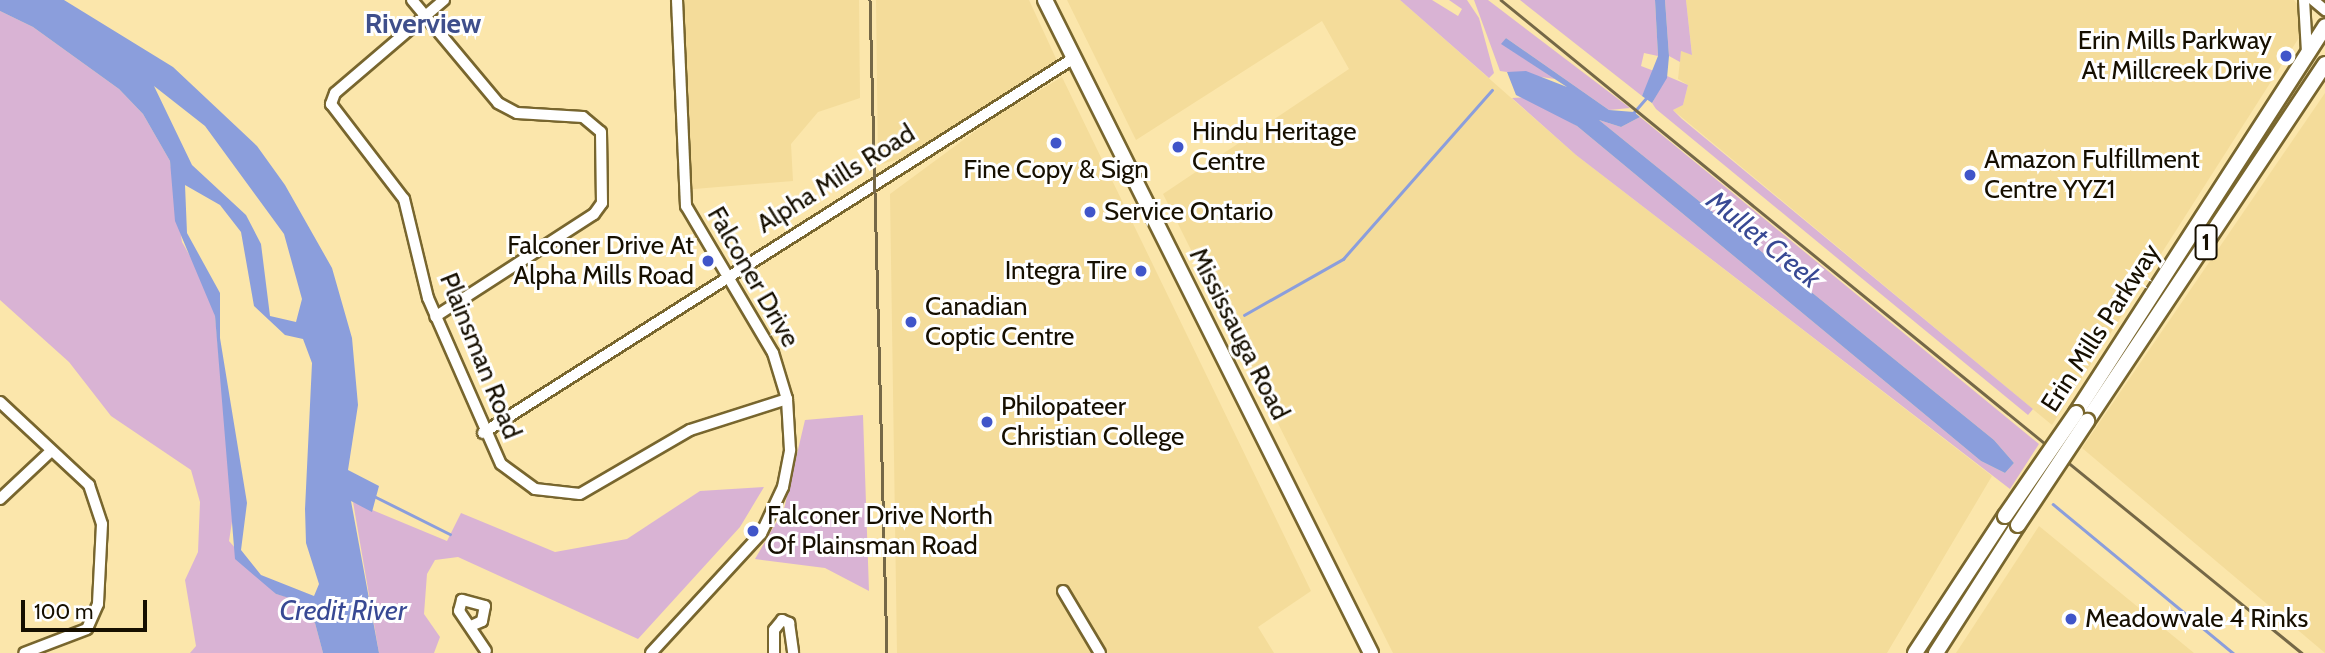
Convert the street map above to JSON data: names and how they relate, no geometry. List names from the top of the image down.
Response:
{
  "streets": {
    "main road": ["1", "Erin Mills Parkway", "Mississauga Road"],
    "street": ["Alpha Mills Road", "Falconer Drive", "Plainsman Road"]
  },
  "crossings": [
    ["Alpha Mills Road", "Falconer Drive"],
    ["Alpha Mills Road", "Mississauga Road"],
    ["Alpha Mills Road", "Plainsman Road"],
    ["Falconer Drive", "Plainsman Road"]
  ],
  "districts": ["Riverview"],
  "water": ["Mullet Creek", "Credit River"],
  "places": [
    "Erin Mills Parkway At Millcreek Drive",
    "Fine Copy & Sign",
    "Hindu Heritage Centre",
    "Amazon Fulfillment Centre YYZ1",
    "Service Ontario",
    "Falconer Drive At Alpha Mills Road",
    "Integra Tire",
    "Canadian Coptic Centre",
    "Philopateer Christian College",
    "Falconer Drive North Of Plainsman Road",
    "Meadowvale 4 Rinks"
  ],
  "scale_bar": "100 m"
}
